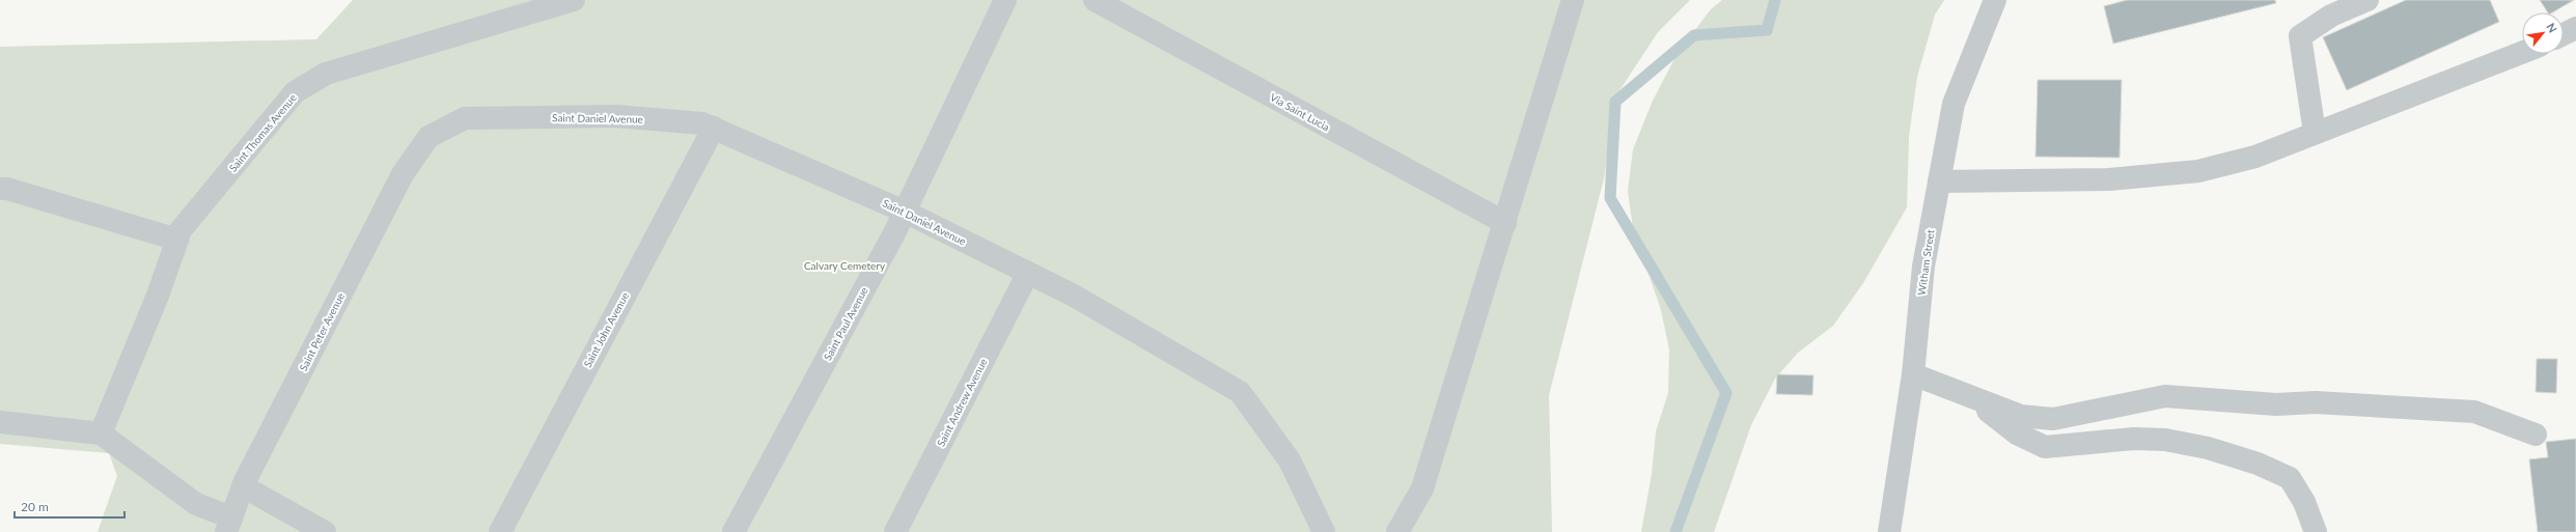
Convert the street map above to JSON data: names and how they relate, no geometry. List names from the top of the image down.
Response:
{
  "streets": {
    "street": [
      "Via Saint Lucia",
      "Saint Daniel Avenue",
      "Saint Thomas Avenue",
      "Witham Street",
      "Saint Paul Avenue",
      "Saint John Avenue",
      "Saint Peter Avenue",
      "Saint Andrew Avenue"
    ]
  },
  "crossings": [
    ["Saint Daniel Avenue", "Saint Paul Avenue"],
    ["Saint Daniel Avenue", "Saint John Avenue"],
    ["Saint Daniel Avenue", "Saint Peter Avenue"],
    ["Saint Daniel Avenue", "Saint Andrew Avenue"]
  ],
  "parks": ["Calvary Cemetery"],
  "scale_bar": "20 m",
  "north": "top right"
}
